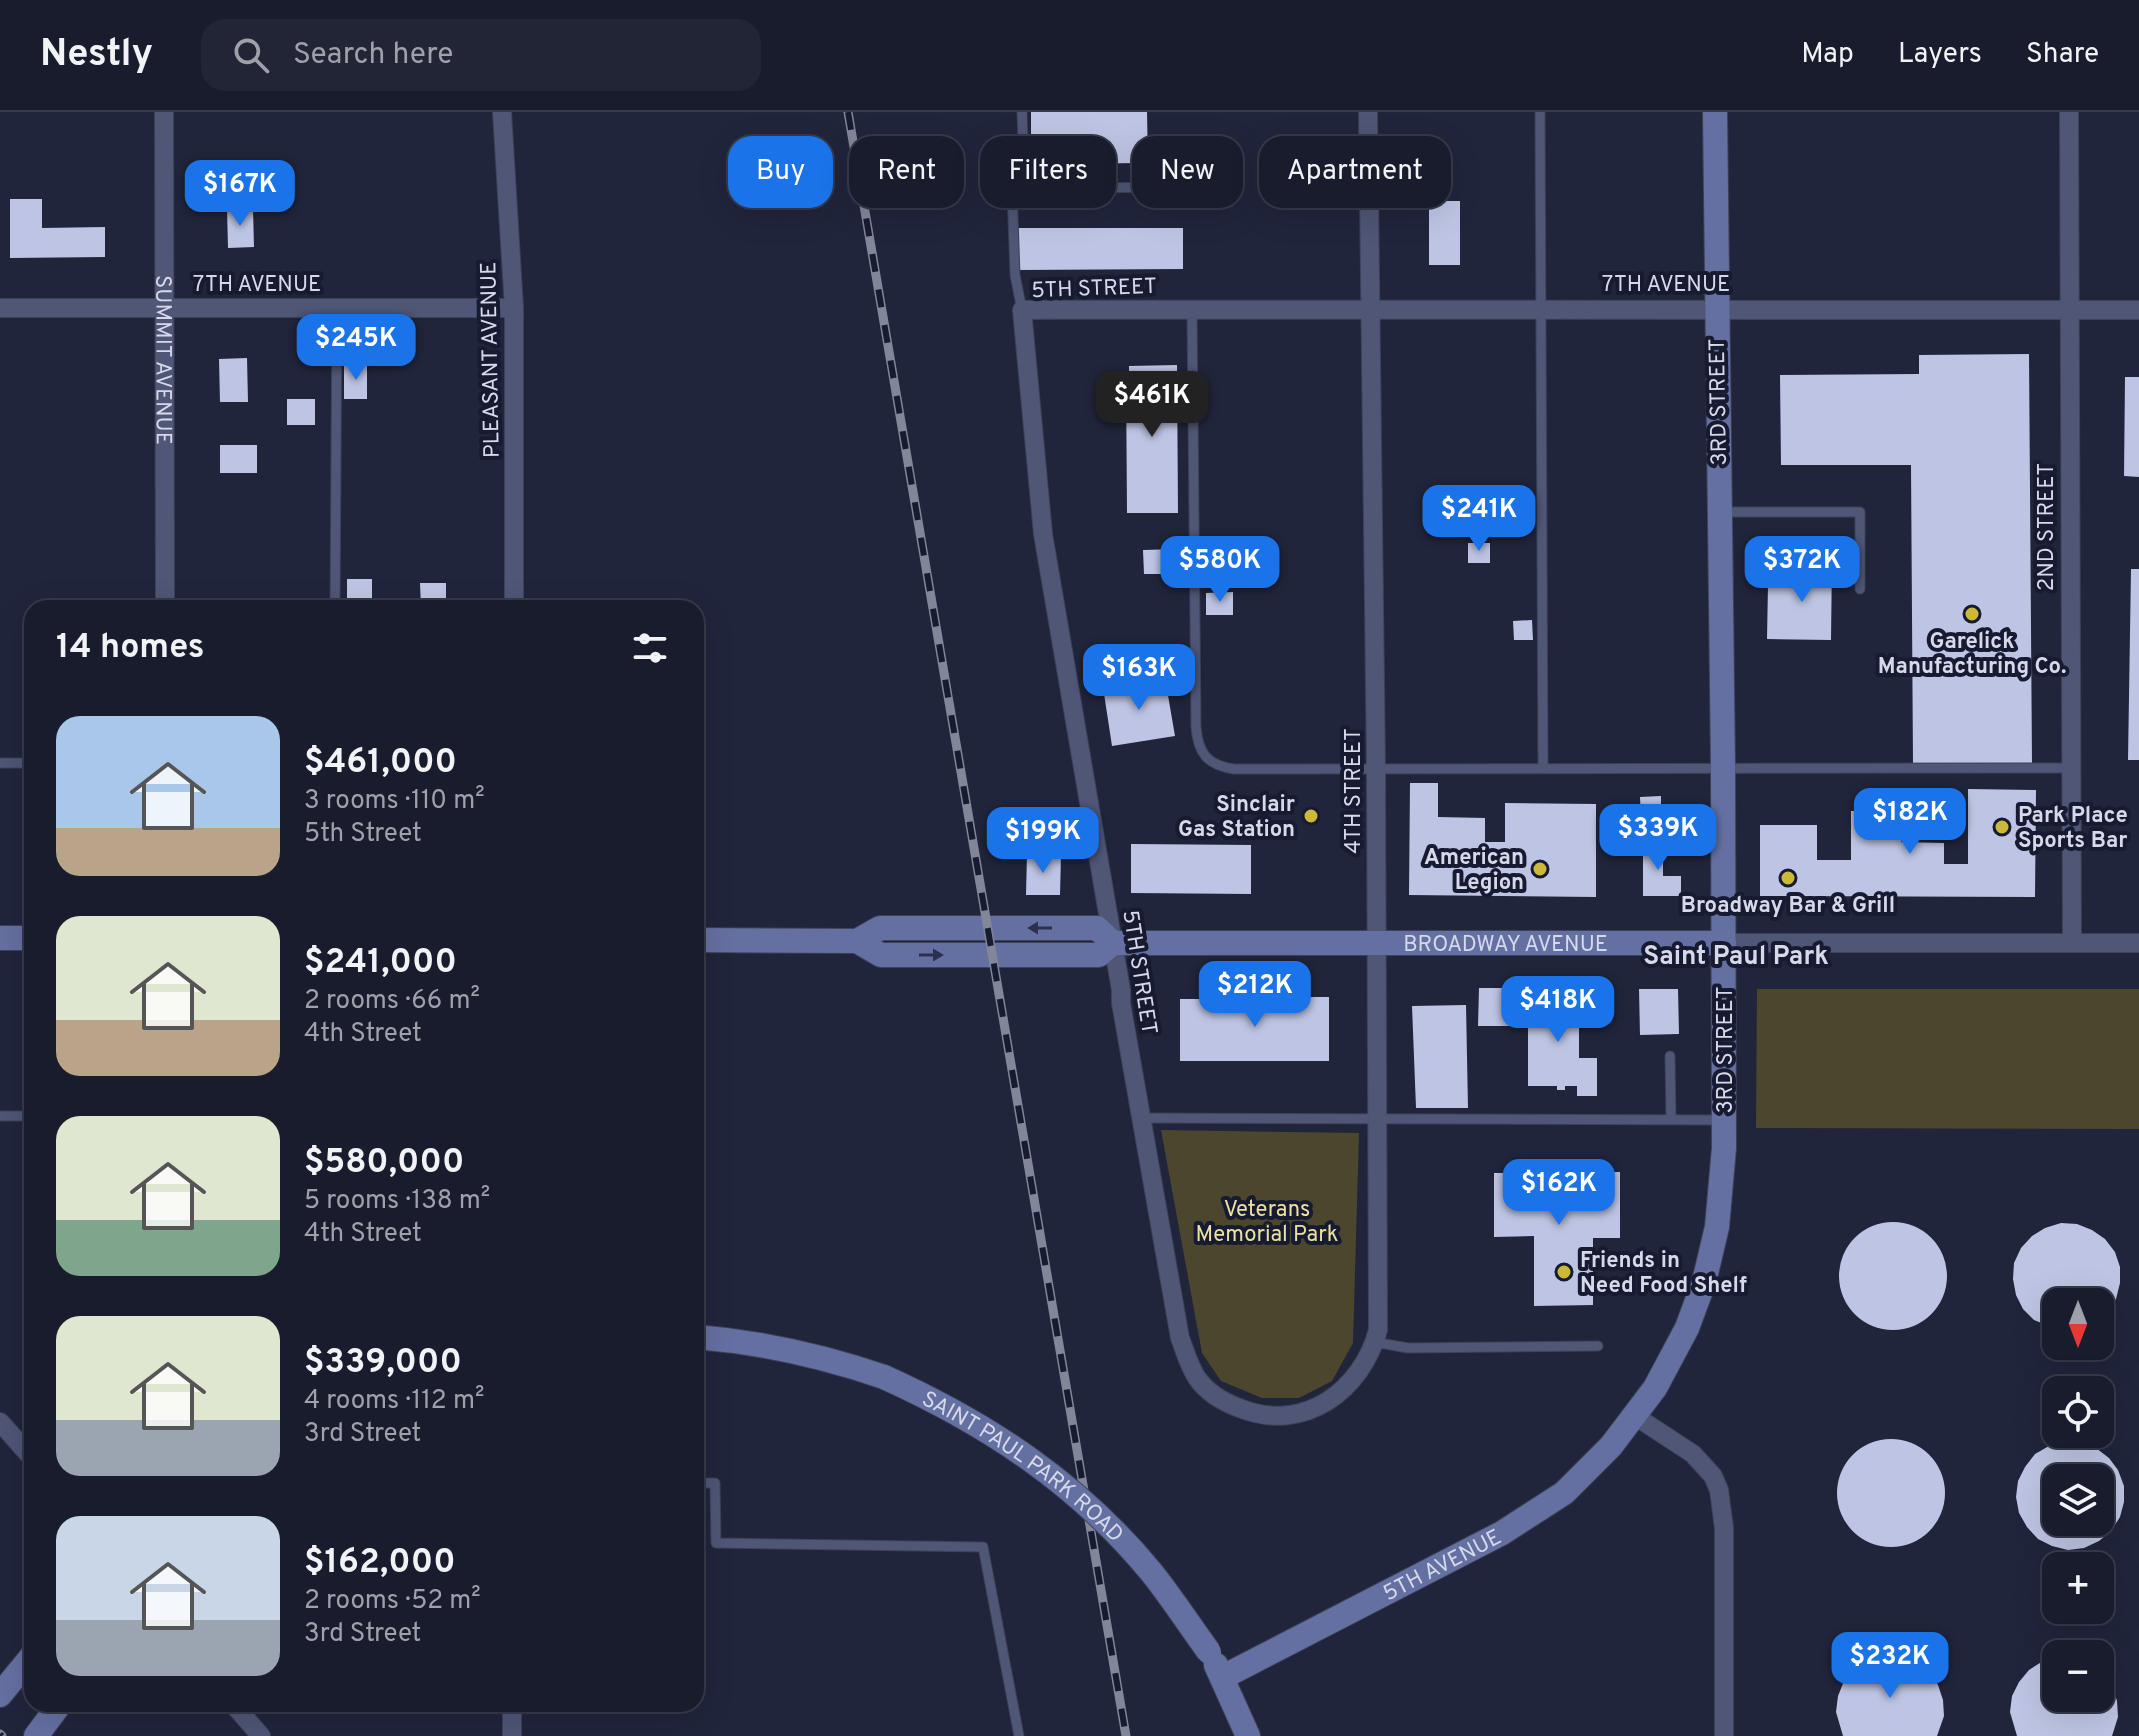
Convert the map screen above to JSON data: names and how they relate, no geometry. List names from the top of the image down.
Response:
{
  "streets": {
    "street": [
      "7TH AVENUE",
      "5TH STREET",
      "SUMMIT AVENUE",
      "PLEASANT AVENUE",
      "3RD STREET",
      "2ND STREET",
      "4TH STREET",
      "BROADWAY AVENUE",
      "SAINT PAUL PARK ROAD",
      "5TH AVENUE"
    ]
  },
  "crossings": [
    ["7TH AVENUE", "5TH STREET"],
    ["7TH AVENUE", "SUMMIT AVENUE"],
    ["7TH AVENUE", "PLEASANT AVENUE"],
    ["7TH AVENUE", "3RD STREET"],
    ["7TH AVENUE", "2ND STREET"],
    ["7TH AVENUE", "4TH STREET"],
    ["5TH STREET", "4TH STREET"],
    ["5TH STREET", "BROADWAY AVENUE"],
    ["3RD STREET", "BROADWAY AVENUE"],
    ["3RD STREET", "5TH AVENUE"],
    ["2ND STREET", "BROADWAY AVENUE"],
    ["4TH STREET", "BROADWAY AVENUE"],
    ["SAINT PAUL PARK ROAD", "5TH AVENUE"]
  ],
  "districts": ["Saint Paul Park"],
  "parks": ["Veterans Memorial Park"],
  "places": [
    "Garelick Manufacturing Co.",
    "Sinclair Gas Station",
    "Park Place Sports Bar",
    "American Legion",
    "Broadway Bar & Grill",
    "Friends in Need Food Shelf"
  ],
  "north": "bottom",
  "page": {
    "header": "Nestly",
    "search": "Search here",
    "nav": ["Map", "Layers", "Share"],
    "chip": [
      "Buy",
      "Rent",
      "Filters",
      "New",
      "Apartment"
    ],
    "price": [
      "$167K",
      "$245K",
      "$461K",
      "$241K",
      "$580K",
      "$372K",
      "$163K",
      "$182K",
      "$339K",
      "$199K",
      "$212K",
      "$418K",
      "$162K",
      "$232K"
    ],
    "heading": "14 homes",
    "list": [
      {
        "name": "$461,000",
        "note": "3 rooms · 110 m² · 5th Street"
      },
      {
        "name": "$241,000",
        "note": "2 rooms · 66 m² · 4th Street"
      },
      {
        "name": "$580,000",
        "note": "5 rooms · 138 m² · 4th Street"
      },
      {
        "name": "$339,000",
        "note": "4 rooms · 112 m² · 3rd Street"
      },
      {
        "name": "$162,000",
        "note": "2 rooms · 52 m² · 3rd Street"
      }
    ],
    "map_buttons": ["+", "−"]
  }
}
